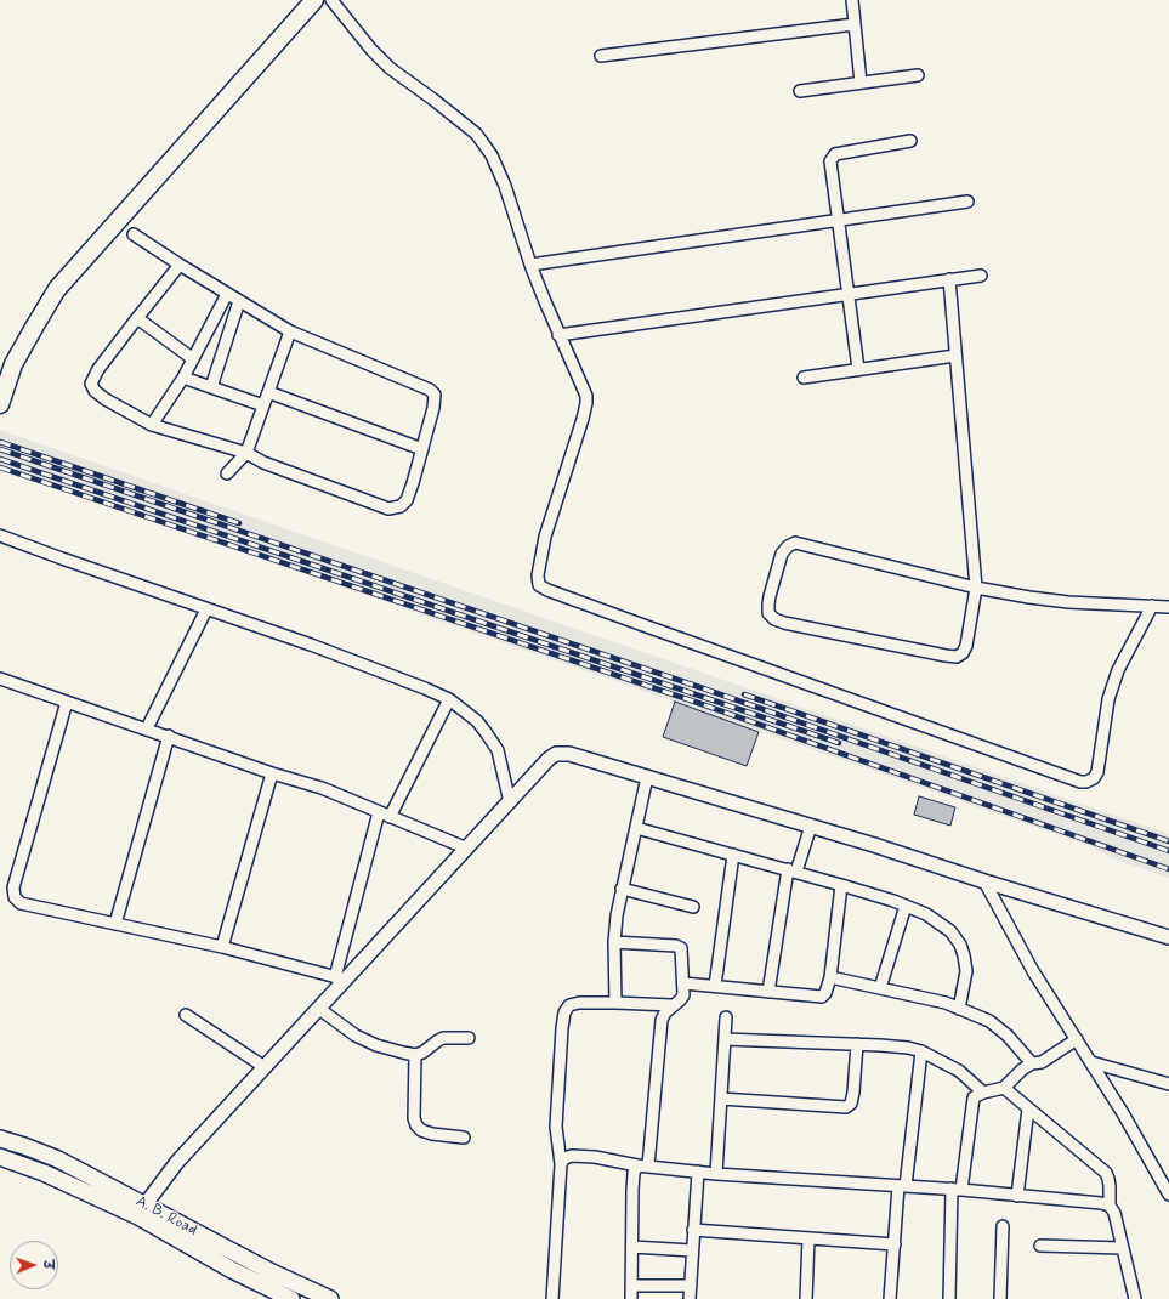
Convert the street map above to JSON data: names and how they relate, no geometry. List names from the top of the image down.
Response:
{
  "streets": {
    "main road": ["A. B. Road"]
  },
  "north": "right"
}
